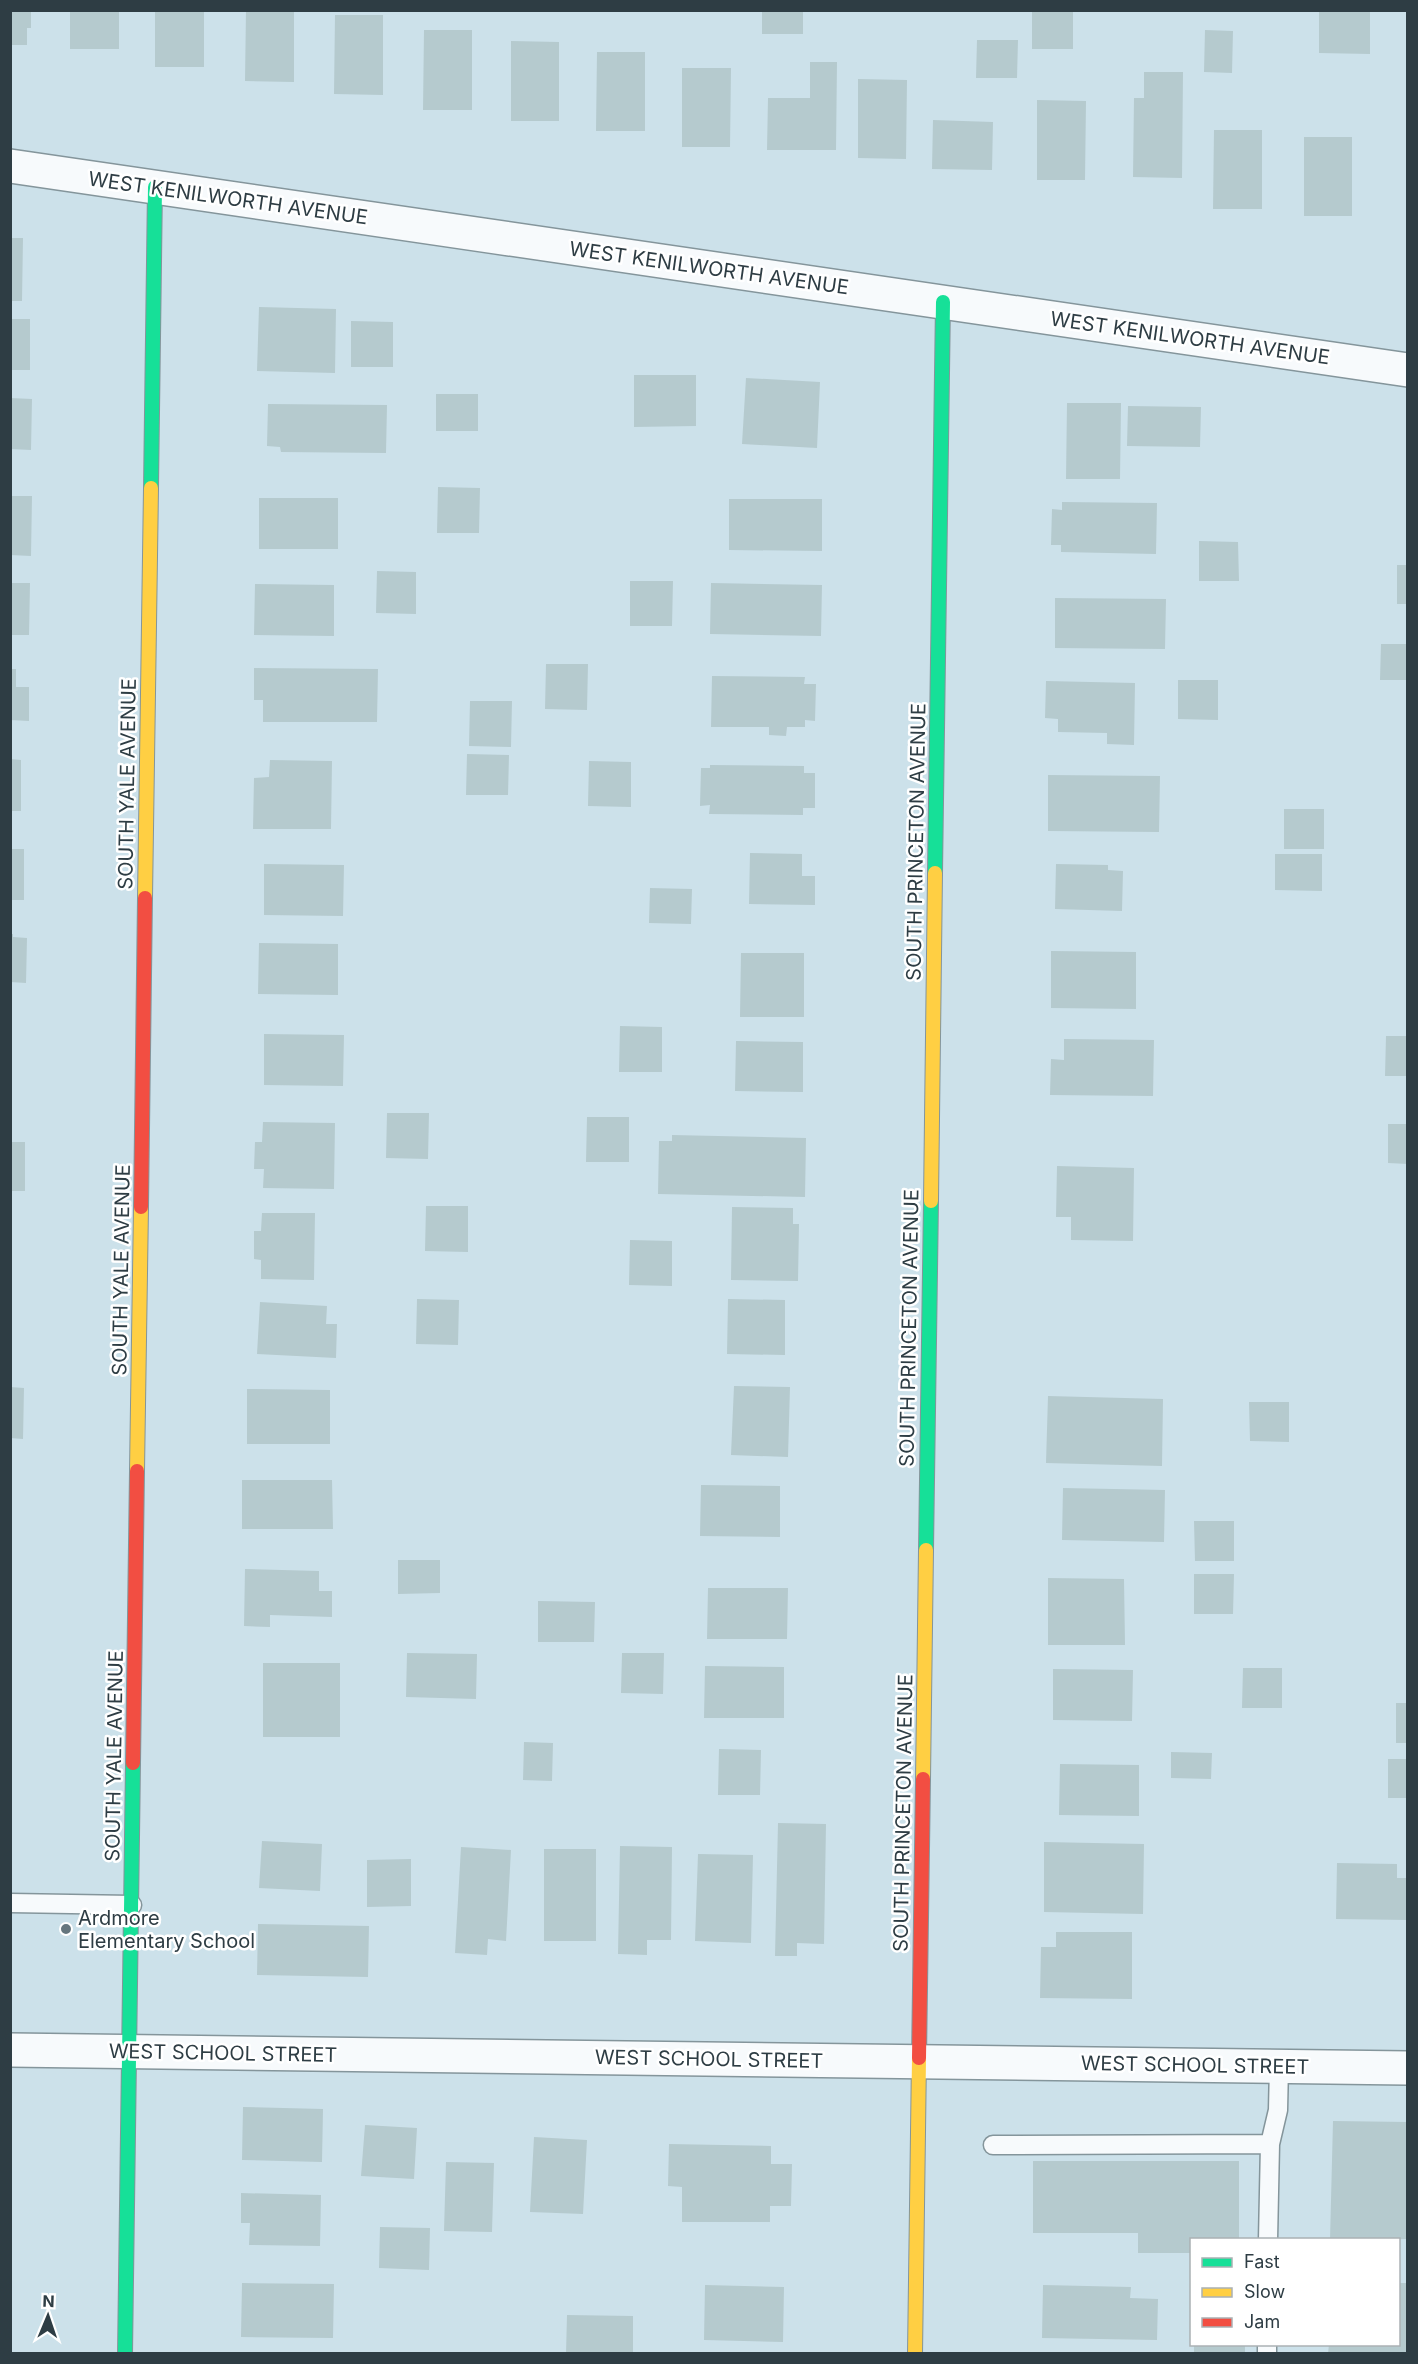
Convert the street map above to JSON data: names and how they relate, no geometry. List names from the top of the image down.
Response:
{
  "streets": {
    "street": [
      "WEST KENILWORTH AVENUE",
      "SOUTH YALE AVENUE",
      "SOUTH PRINCETON AVENUE",
      "WEST SCHOOL STREET"
    ]
  },
  "crossings": [
    ["WEST KENILWORTH AVENUE", "SOUTH YALE AVENUE"],
    ["WEST KENILWORTH AVENUE", "SOUTH PRINCETON AVENUE"],
    ["SOUTH YALE AVENUE", "WEST SCHOOL STREET"],
    ["SOUTH PRINCETON AVENUE", "WEST SCHOOL STREET"]
  ],
  "places": ["Ardmore Elementary School"],
  "legend": ["Fast", "Slow", "Jam"],
  "north": "top"
}
